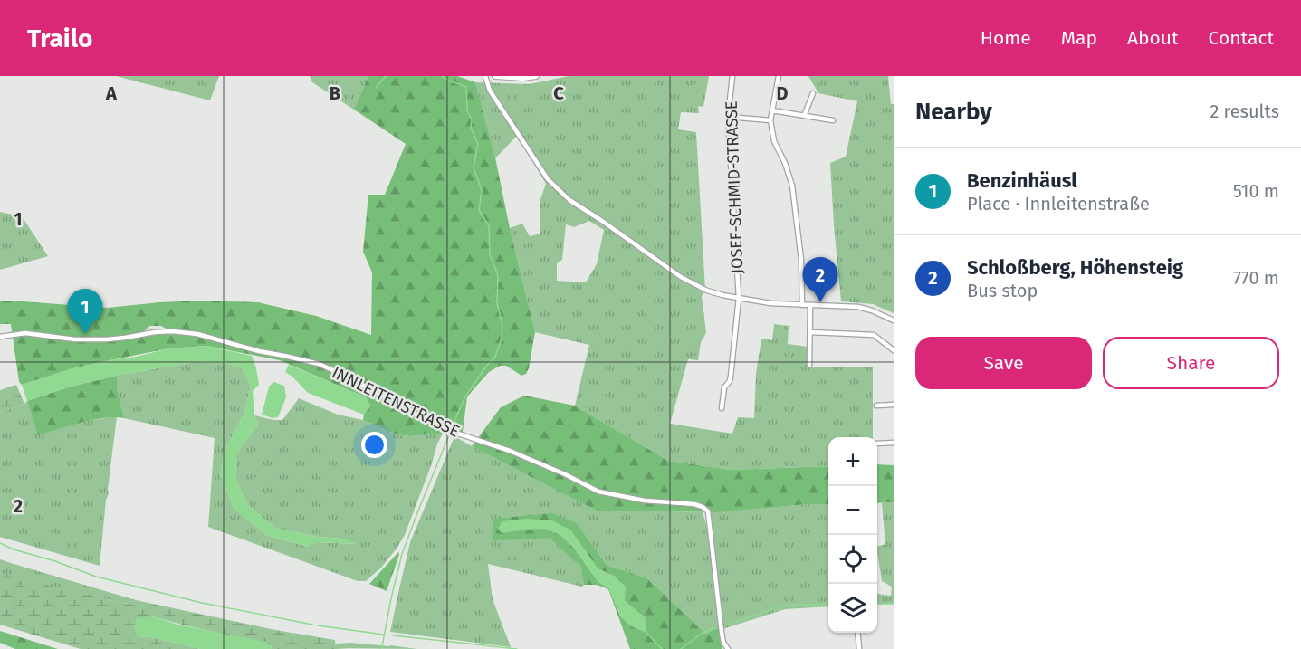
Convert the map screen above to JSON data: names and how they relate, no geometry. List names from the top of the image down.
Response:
{
  "streets": {
    "street": ["JOSEF-SCHMID-STRASSE", "INNLEITENSTRASSE"]
  },
  "page": {
    "header": "Trailo",
    "nav": [
      "Home",
      "Map",
      "About",
      "Contact"
    ],
    "heading": ["Nearby", "2 results"],
    "list": [
      {
        "mark": "1",
        "name": "Benzinhäusl",
        "note": "Place · Innleitenstraße",
        "value": "510 m"
      },
      {
        "mark": "2",
        "name": "Schloßberg, Höhensteig",
        "note": "Bus stop",
        "value": "770 m"
      }
    ],
    "pins": ["2", "1"],
    "buttons": ["Save", "Share"],
    "map_buttons": ["+", "−"]
  },
  "grid": {
    "columns": [
      "A",
      "B",
      "C",
      "D"
    ],
    "rows": ["1", "2"]
  }
}
